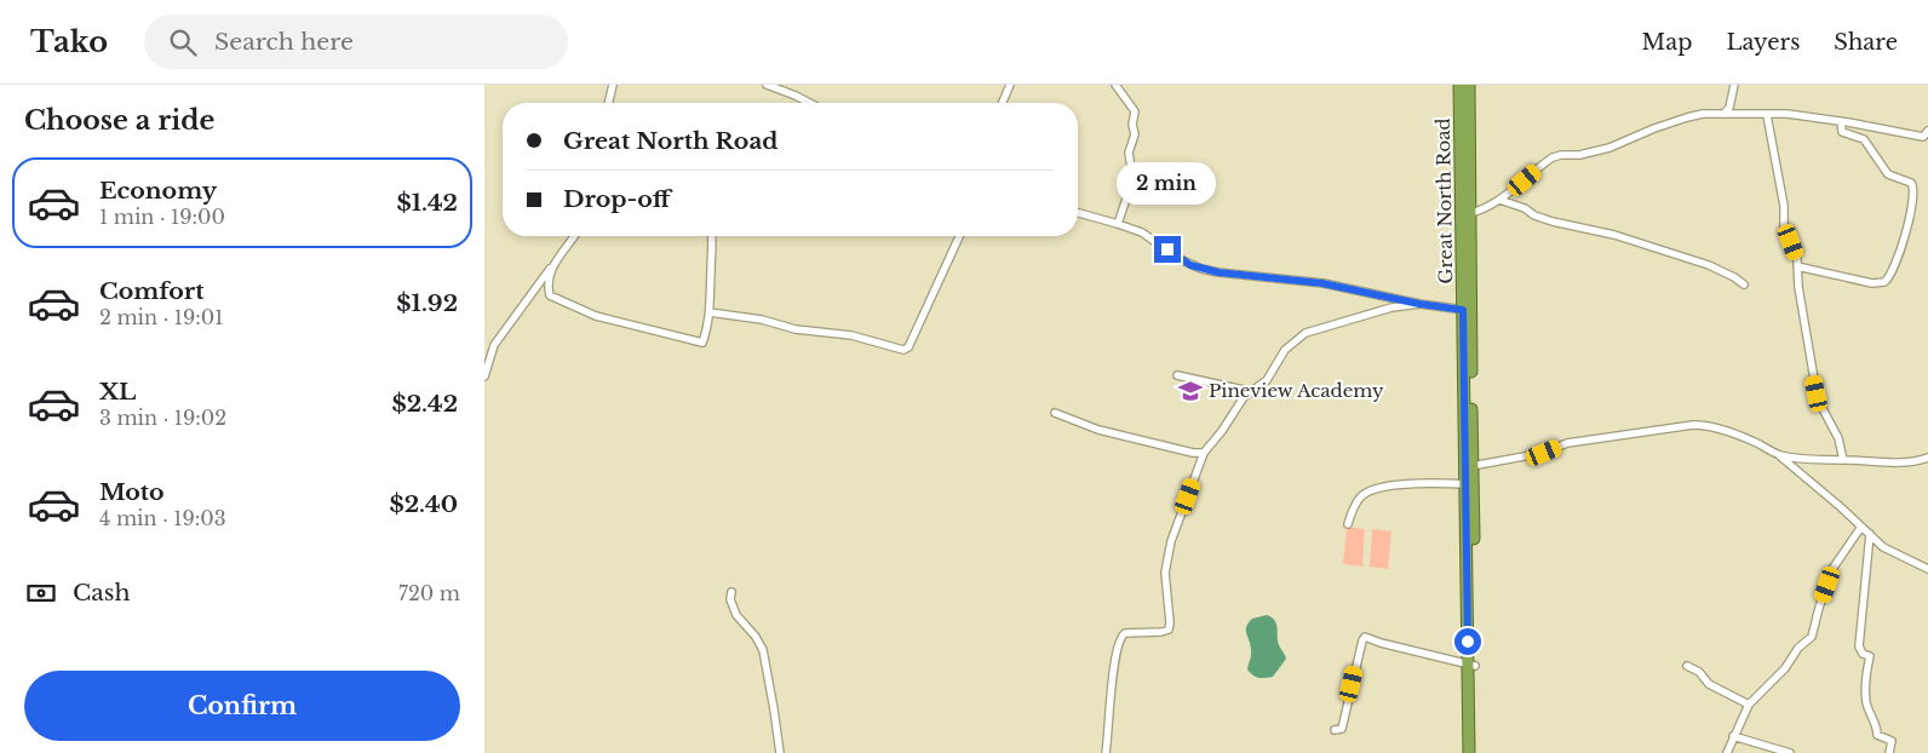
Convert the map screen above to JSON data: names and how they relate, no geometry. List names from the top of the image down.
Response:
{
  "streets": {
    "highway": ["Great North Road"]
  },
  "places": {
    "school or university": ["Pineview Academy"]
  },
  "page": {
    "header": "Tako",
    "search": "Search here",
    "nav": ["Map", "Layers", "Share"],
    "heading": "Choose a ride",
    "banner": ["Great North Road", "Drop-off"],
    "list": [
      {
        "name": "Economy",
        "note": "1 min · 19:00",
        "value": "$1.42"
      },
      {
        "name": "Comfort",
        "note": "2 min · 19:01",
        "value": "$1.92"
      },
      {
        "name": "XL",
        "note": "3 min · 19:02",
        "value": "$2.42"
      },
      {
        "name": "Moto",
        "note": "4 min · 19:03",
        "value": "$2.40"
      }
    ],
    "bubble": "2 min",
    "pay": ["Cash", "720 m"],
    "buttons": "Confirm"
  }
}
